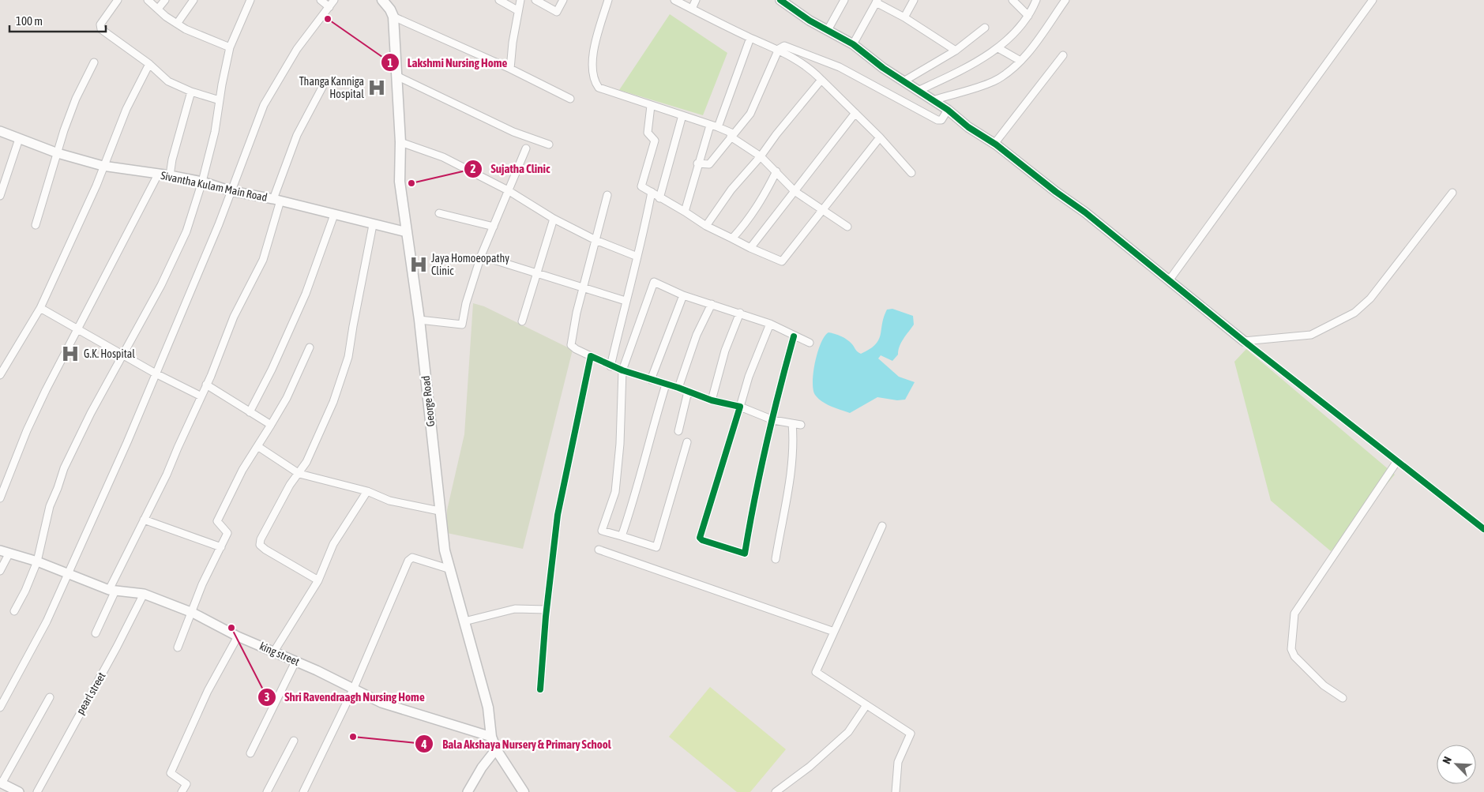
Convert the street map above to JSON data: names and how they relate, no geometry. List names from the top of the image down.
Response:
{
  "streets": {
    "main road": ["George Road"],
    "street": ["Sivantha Kulam Main Road", "king street", "pearl street"]
  },
  "crossings": [
    ["Sivantha Kulam Main Road", "George Road"],
    ["George Road", "king street"],
    ["king street", "pearl street"]
  ],
  "places": {
    "other": [
      "Lakshmi Nursing Home",
      "Sujatha Clinic",
      "Shri Ravendraagh Nursing Home",
      "Bala Akshaya Nursery & Primary School"
    ],
    "hospital": ["Thanga Kanniga Hospital", "Jaya Homoeopathy Clinic", "G.K. Hospital"]
  },
  "scale_bar": "100 m",
  "north": "top left"
}
